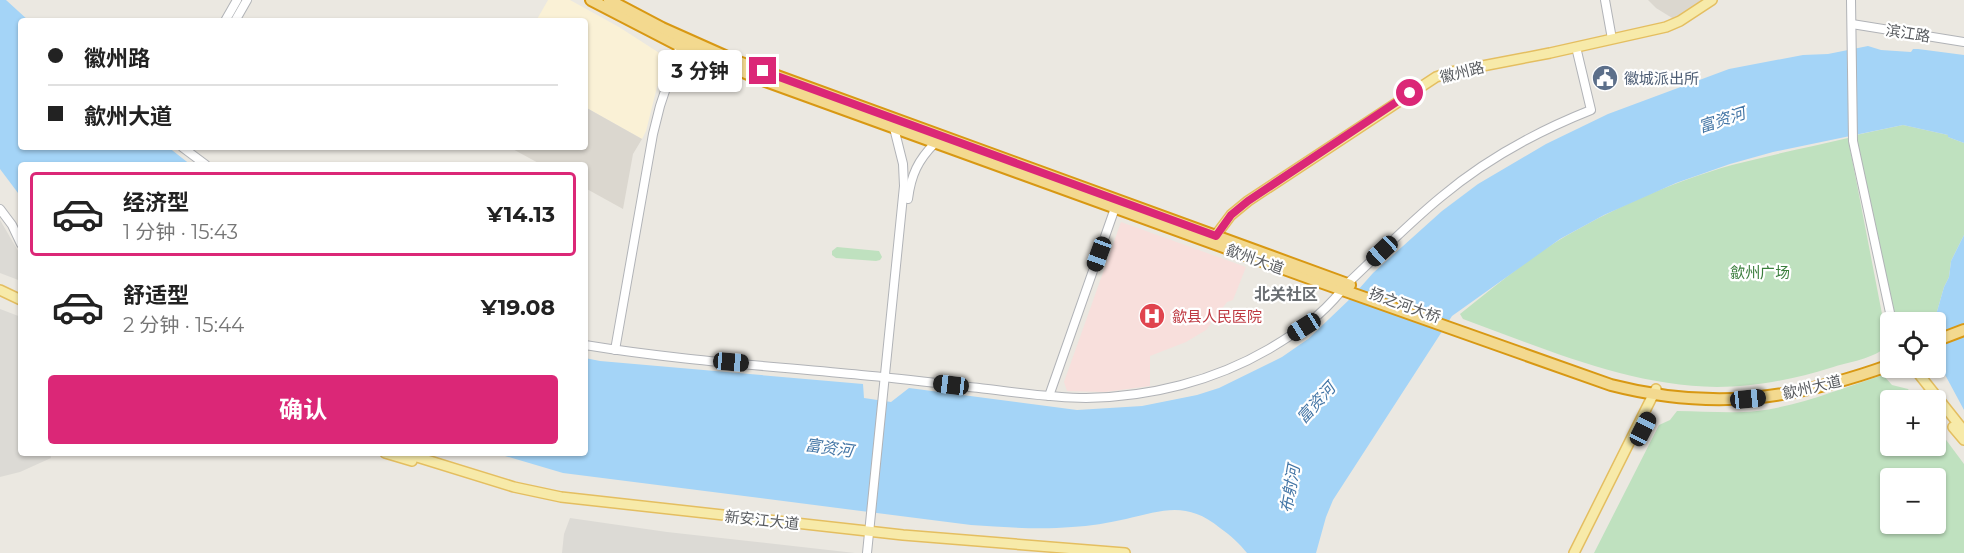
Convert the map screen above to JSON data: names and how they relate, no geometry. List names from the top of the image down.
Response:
{
  "streets": {
    "highway": ["歙州大道", "扬之河大桥"],
    "main road": ["徽州路", "新安江大道"],
    "street": ["滨江路"]
  },
  "crossings": [
    ["徽州路", "歙州大道"],
    ["歙州大道", "扬之河大桥"]
  ],
  "districts": ["北关社区"],
  "water": ["富资河", "布射河"],
  "parks": ["歙州广场"],
  "places": {
    "public building": ["徽城派出所"],
    "hospital": ["歙县人民医院"]
  },
  "page": {
    "banner": ["徽州路", "歙州大道"],
    "bubble": "3 分钟",
    "list": [
      {
        "name": "经济型",
        "note": "1 分钟 · 15:43",
        "value": "¥14.13"
      },
      {
        "name": "舒适型",
        "note": "2 分钟 · 15:44",
        "value": "¥19.08"
      }
    ],
    "map_buttons": ["+", "−"],
    "buttons": "确认"
  }
}
